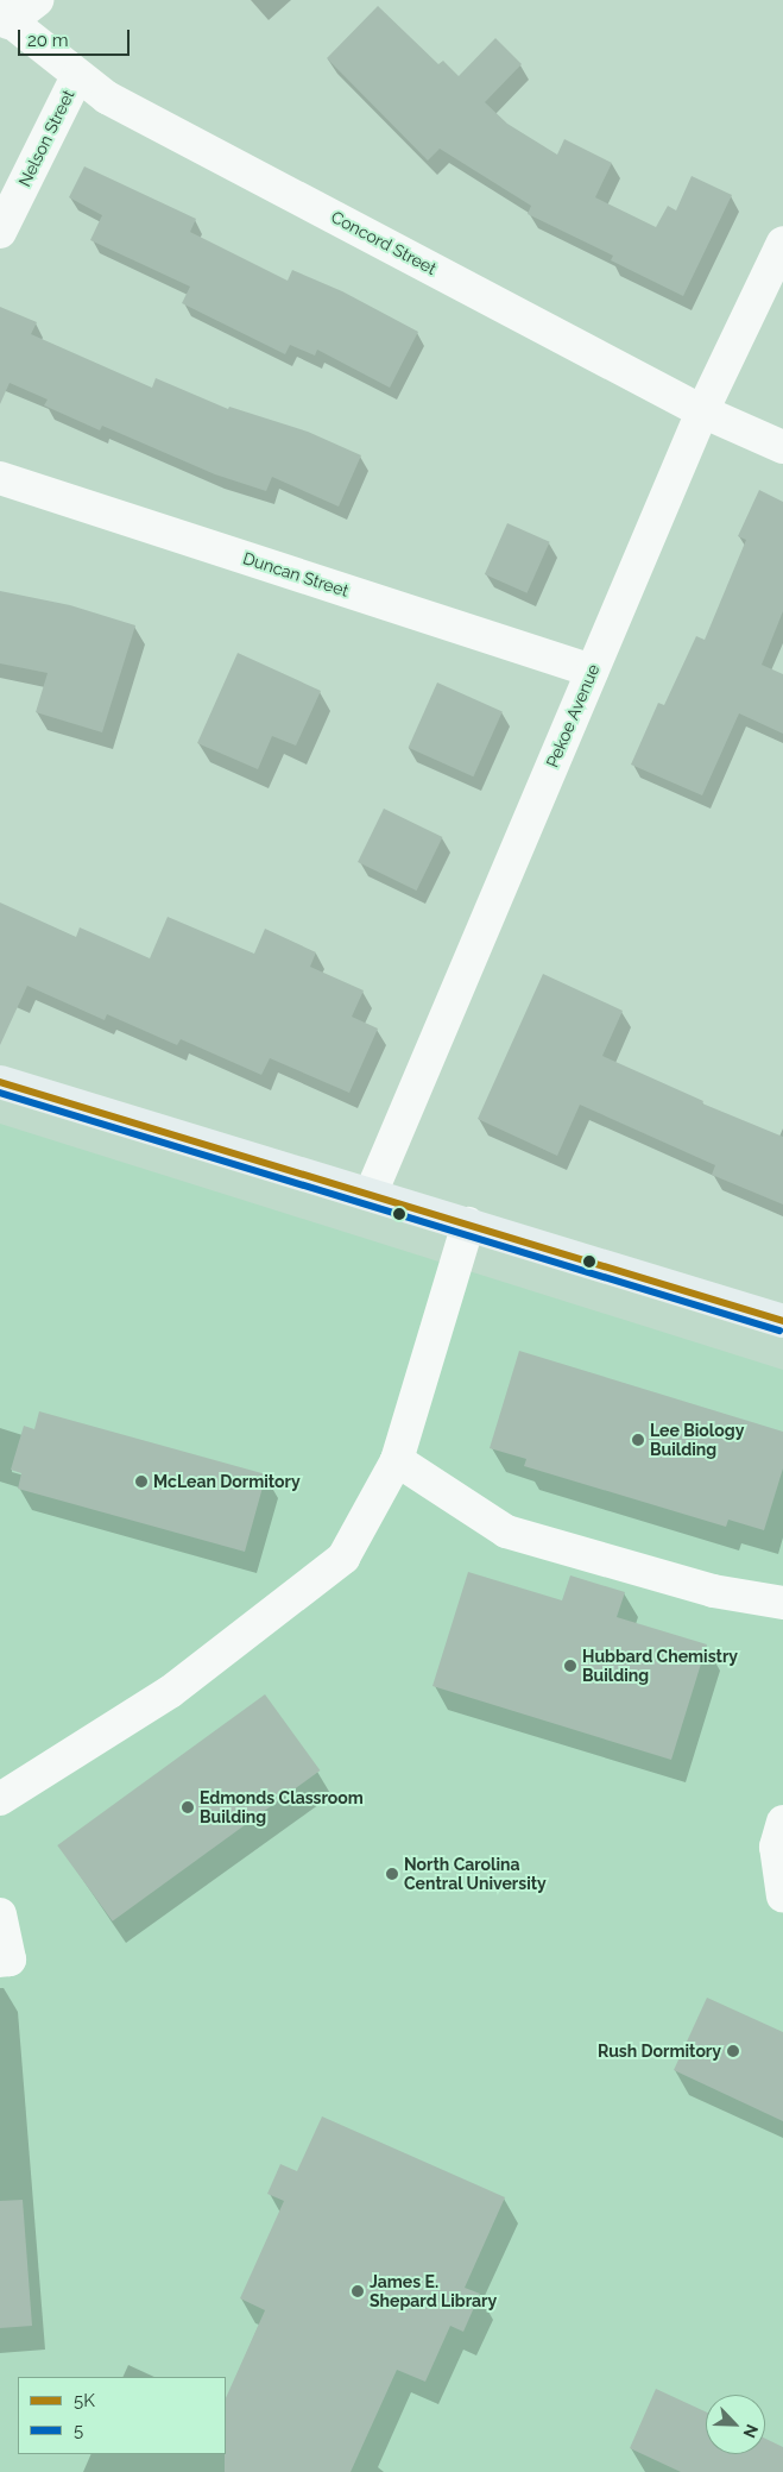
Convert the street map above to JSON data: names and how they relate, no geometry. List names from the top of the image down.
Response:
{
  "streets": {
    "street": [
      "Nelson Street",
      "Concord Street",
      "Duncan Street",
      "Pekoe Avenue"
    ]
  },
  "crossings": [
    ["Nelson Street", "Concord Street"],
    ["Concord Street", "Pekoe Avenue"],
    ["Duncan Street", "Pekoe Avenue"]
  ],
  "places": [
    "Lee Biology Building",
    "McLean Dormitory",
    "Hubbard Chemistry Building",
    "Edmonds Classroom Building",
    "North Carolina Central University",
    "Rush Dormitory",
    "James E. Shepard Library"
  ],
  "lines": ["transit line 5K", "transit line 5"],
  "legend": ["5K", "5"],
  "scale_bar": "20 m",
  "north": "bottom right"
}
